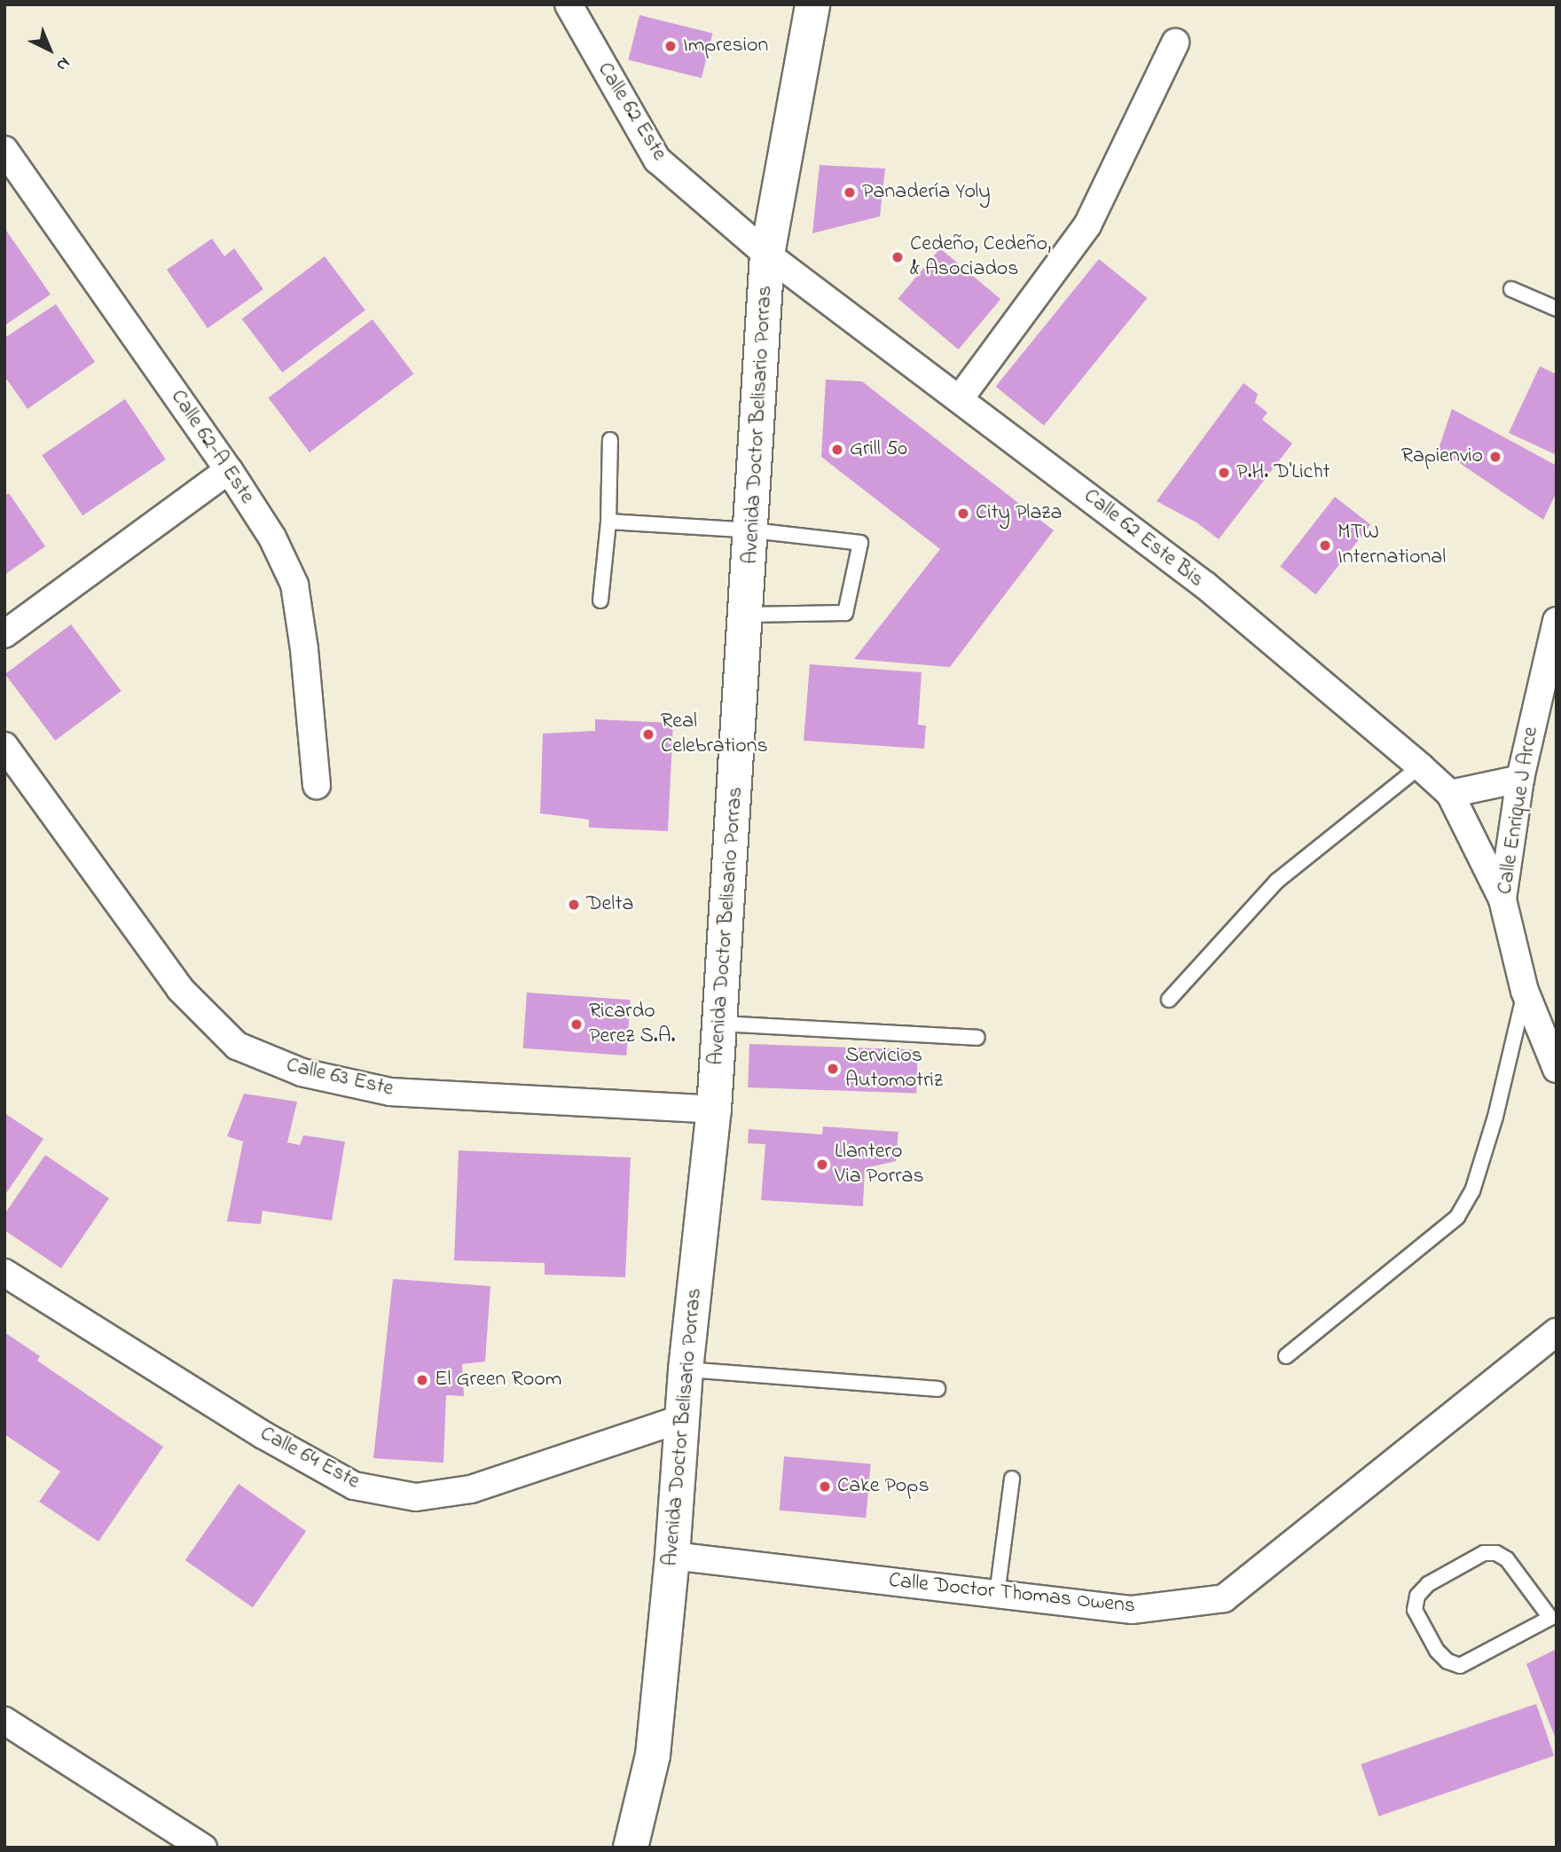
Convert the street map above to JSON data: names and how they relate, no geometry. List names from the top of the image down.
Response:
{
  "streets": {
    "street": [
      "Calle 62 Este",
      "Avenida Doctor Belisario Porras",
      "Calle 62-A Este",
      "Calle 62 Este Bis",
      "Calle Enrique J Arce",
      "Calle 63 Este",
      "Calle 64 Este",
      "Calle Doctor Thomas Owens"
    ]
  },
  "crossings": [
    ["Calle 62 Este", "Avenida Doctor Belisario Porras"],
    ["Calle 62 Este", "Calle 62 Este Bis"],
    ["Avenida Doctor Belisario Porras", "Calle 62 Este Bis"],
    ["Avenida Doctor Belisario Porras", "Calle 63 Este"],
    ["Avenida Doctor Belisario Porras", "Calle 64 Este"],
    ["Avenida Doctor Belisario Porras", "Calle Doctor Thomas Owens"]
  ],
  "places": [
    "Impresion",
    "Panadería Yoly",
    "Cedeño, Cedeño, & Asociados",
    "Grill 50",
    "Rapienvio",
    "P.H. D'Licht",
    "City Plaza",
    "MTW International",
    "Real Celebrations",
    "Delta",
    "Ricardo Perez S.A.",
    "Servicios Automotriz",
    "Llantero Via Porras",
    "El Green Room",
    "Cake Pops"
  ],
  "north": "bottom right"
}
